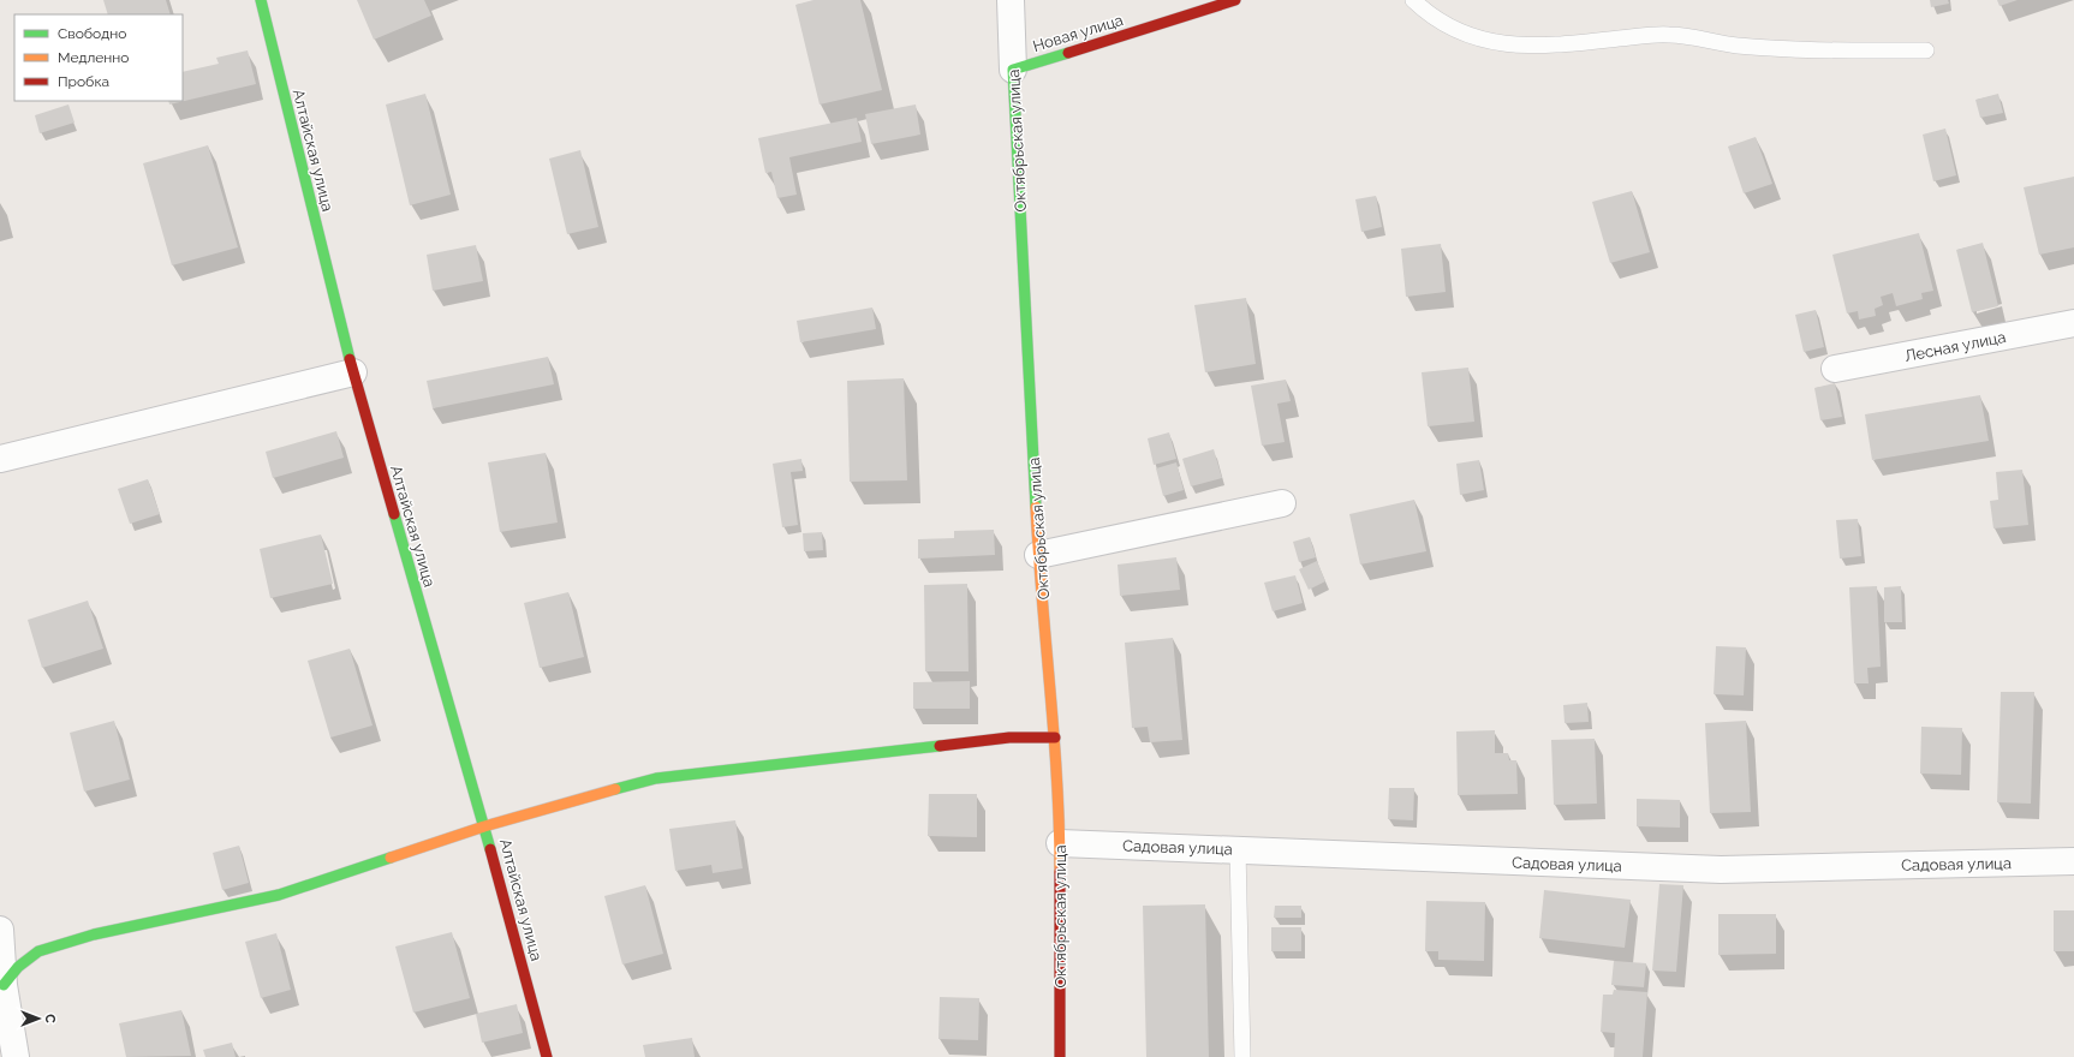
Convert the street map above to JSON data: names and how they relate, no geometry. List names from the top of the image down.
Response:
{
  "streets": {
    "street": [
      "Новая улица",
      "Октябрьская улица",
      "Алтайская улица",
      "Лесная улица",
      "Садовая улица"
    ]
  },
  "crossings": [
    ["Новая улица", "Октябрьская улица"],
    ["Октябрьская улица", "Садовая улица"]
  ],
  "legend": ["Свободно", "Медленно", "Пробка"],
  "north": "right"
}
